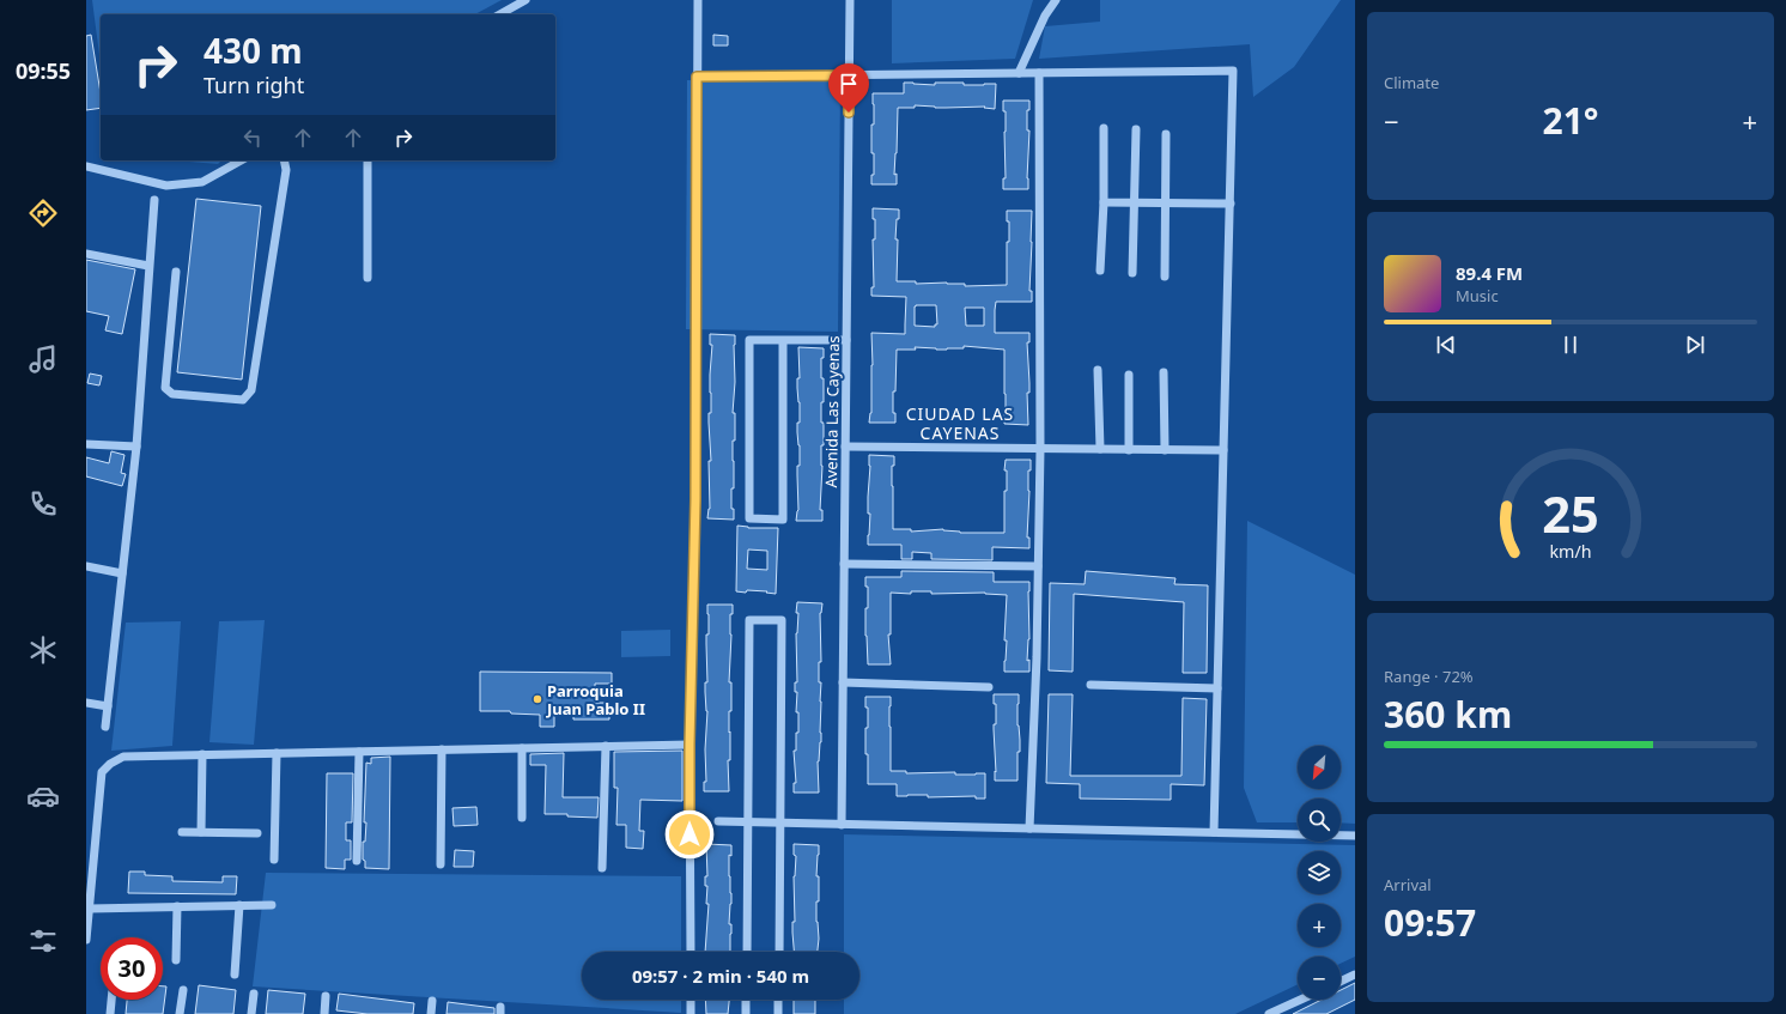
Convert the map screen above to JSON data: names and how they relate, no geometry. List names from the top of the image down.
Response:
{
  "streets": {
    "street": ["Avenida Las Cayenas"]
  },
  "districts": ["CIUDAD LAS CAYENAS"],
  "places": ["Parroquia Juan Pablo II"],
  "north": "bottom left",
  "page": {
    "tabs": "09:55",
    "tile": [
      "Climate",
      ["Range · 72%", "360 km"],
      ["Arrival", "09:57"]
    ],
    "turn": ["430 m", "Turn right"],
    "heat": ["−", "21°", "+"],
    "song": ["89.4 FM", "Music"],
    "map_buttons": ["+", "−"],
    "limit": "30",
    "trip": "09:57 · 2 min · 540 m",
    "gauge": ["25", "km/h"]
  }
}
